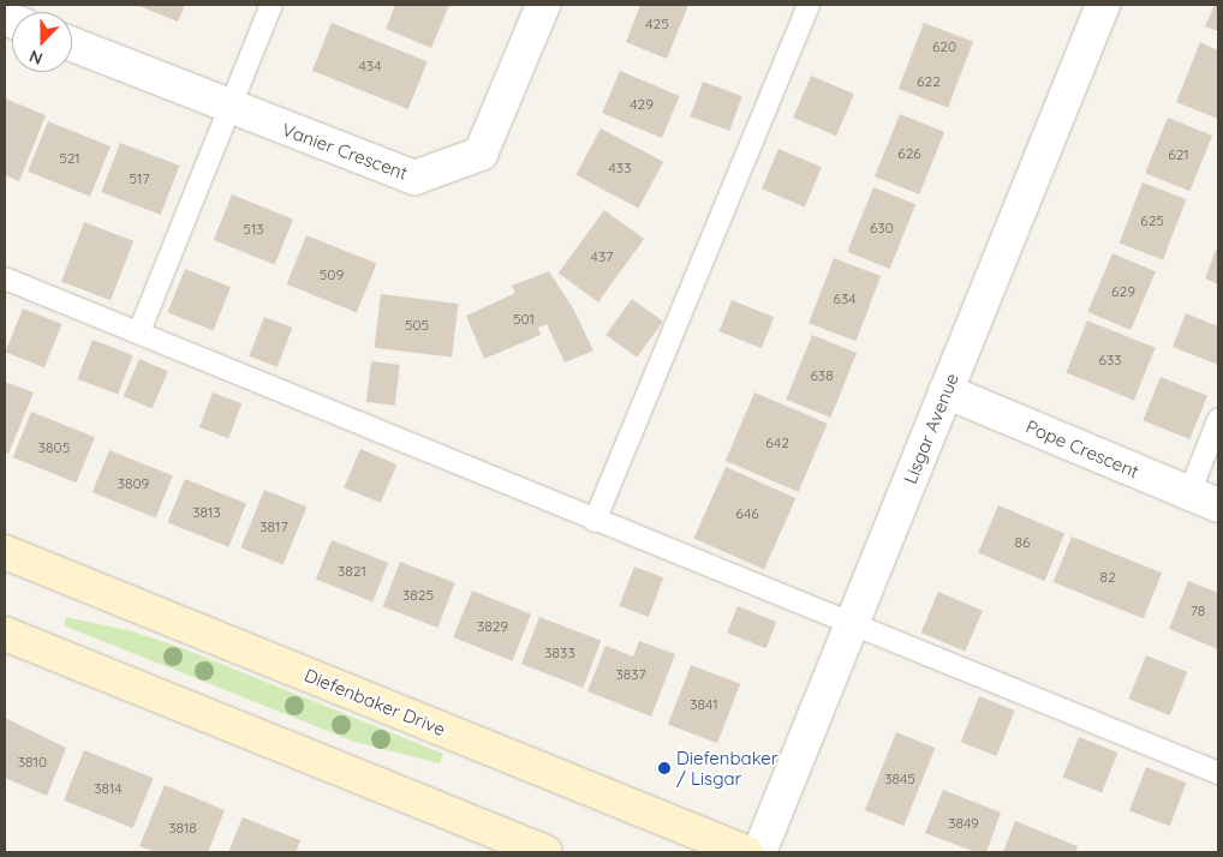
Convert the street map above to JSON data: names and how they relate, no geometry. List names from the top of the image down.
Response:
{
  "streets": {
    "street": [
      "Vanier Crescent",
      "Lisgar Avenue",
      "Pope Crescent",
      "Diefenbaker Drive"
    ]
  },
  "crossings": [
    ["Lisgar Avenue", "Pope Crescent"]
  ],
  "places": ["Diefenbaker / Lisgar"],
  "house_numbers": [
    "425",
    "620",
    "434",
    "622",
    "429",
    "626",
    "621",
    "521",
    "433",
    "517",
    "625",
    "630",
    "513",
    "437",
    "509",
    "629",
    "634",
    "501",
    "505",
    "633",
    "638",
    "642",
    "3805",
    "3809",
    "3813",
    "646",
    "3817",
    "86",
    "3821",
    "82",
    "3825",
    "78",
    "3829",
    "3833",
    "3837",
    "3841",
    "3810",
    "3845",
    "3814",
    "3849",
    "3818"
  ],
  "north": "bottom"
}
